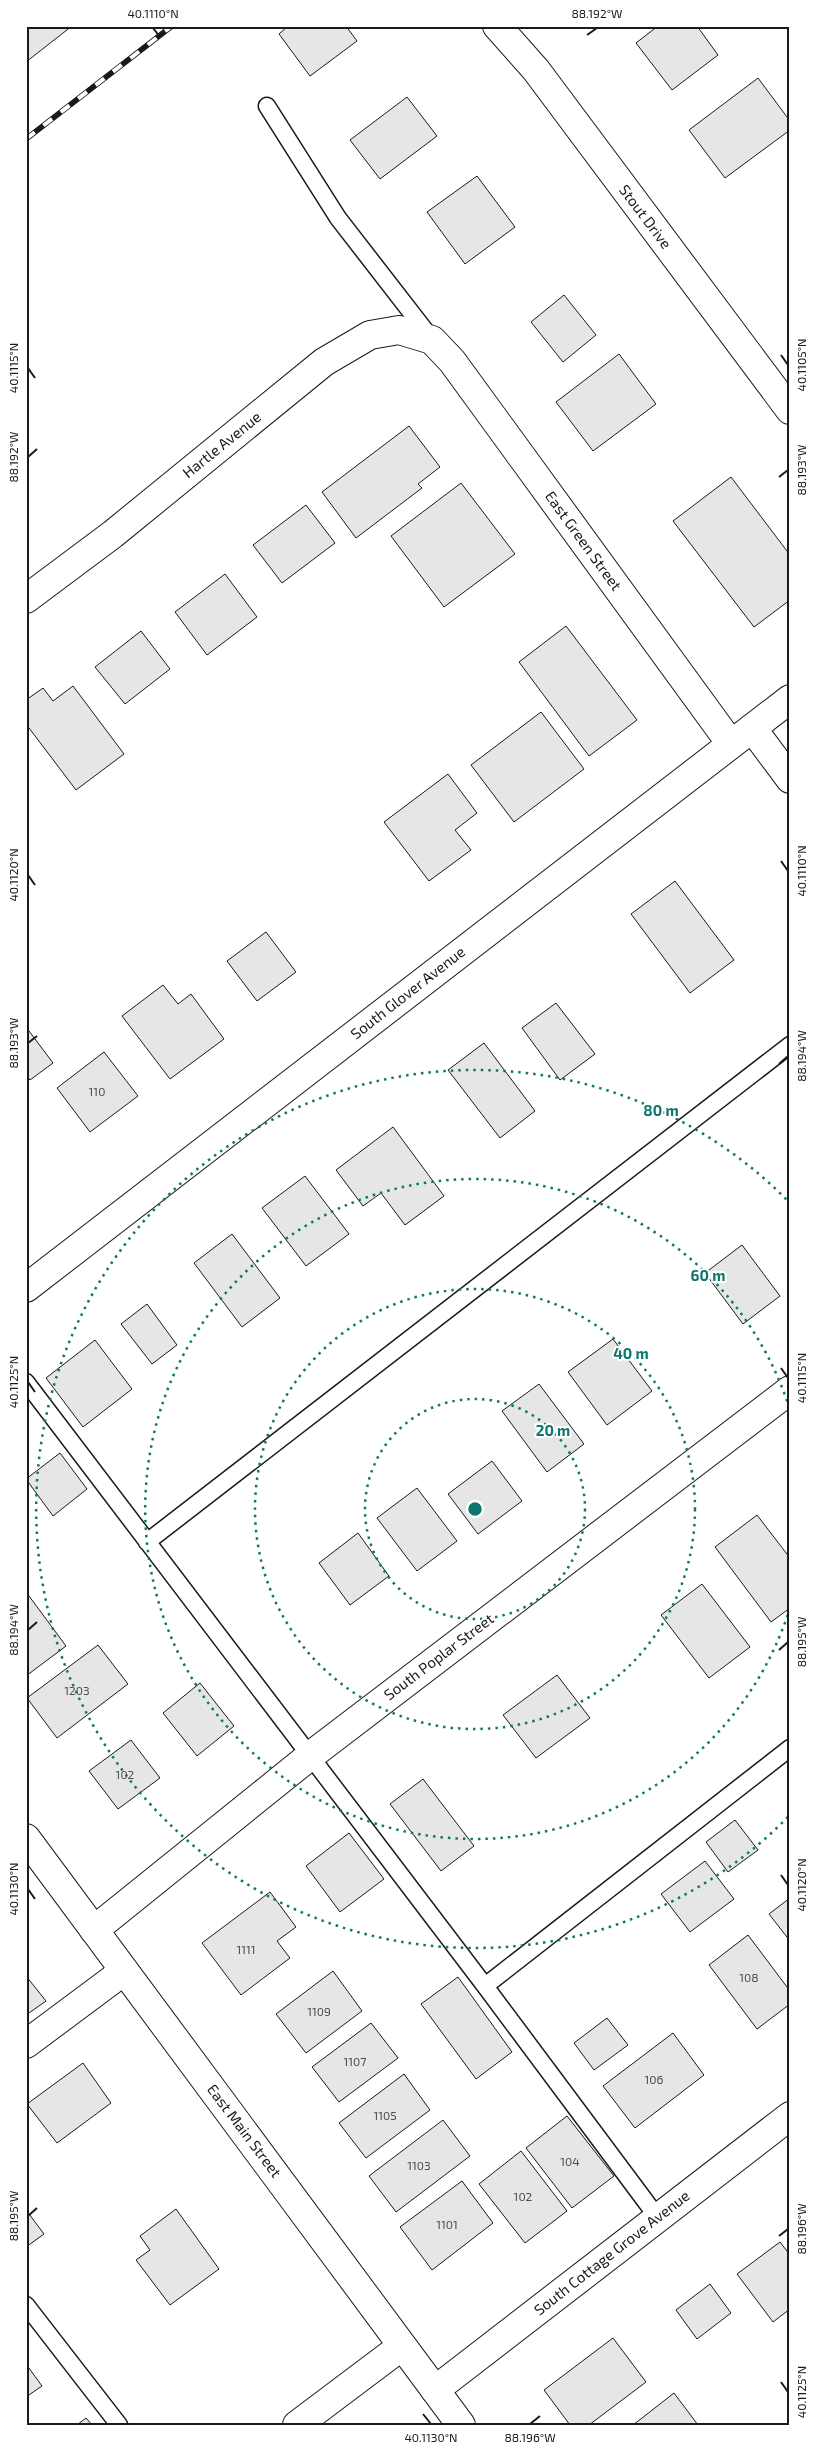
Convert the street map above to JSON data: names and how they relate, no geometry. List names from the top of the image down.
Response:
{
  "streets": {
    "street": [
      "Stout Drive",
      "Hartle Avenue",
      "East Green Street",
      "South Glover Avenue",
      "South Poplar Street",
      "East Main Street",
      "South Cottage Grove Avenue"
    ]
  },
  "crossings": [
    ["Hartle Avenue", "East Green Street"],
    ["East Green Street", "South Glover Avenue"],
    ["South Poplar Street", "East Main Street"],
    ["East Main Street", "South Cottage Grove Avenue"]
  ],
  "house_numbers": [
    "110",
    "1203",
    "102",
    "1111",
    "108",
    "1109",
    "1107",
    "106",
    "1105",
    "104",
    "1103",
    "102",
    "1101"
  ],
  "coordinates": [
    "40.1110°N",
    "88.192°W",
    "40.1105°N",
    "40.1115°N",
    "88.193°W",
    "40.1120°N",
    "88.194°W",
    "40.1125°N",
    "88.195°W",
    "40.1130°N",
    "88.196°W"
  ],
  "rings": [
    "80 m",
    "60 m",
    "40 m",
    "20 m"
  ]
}
